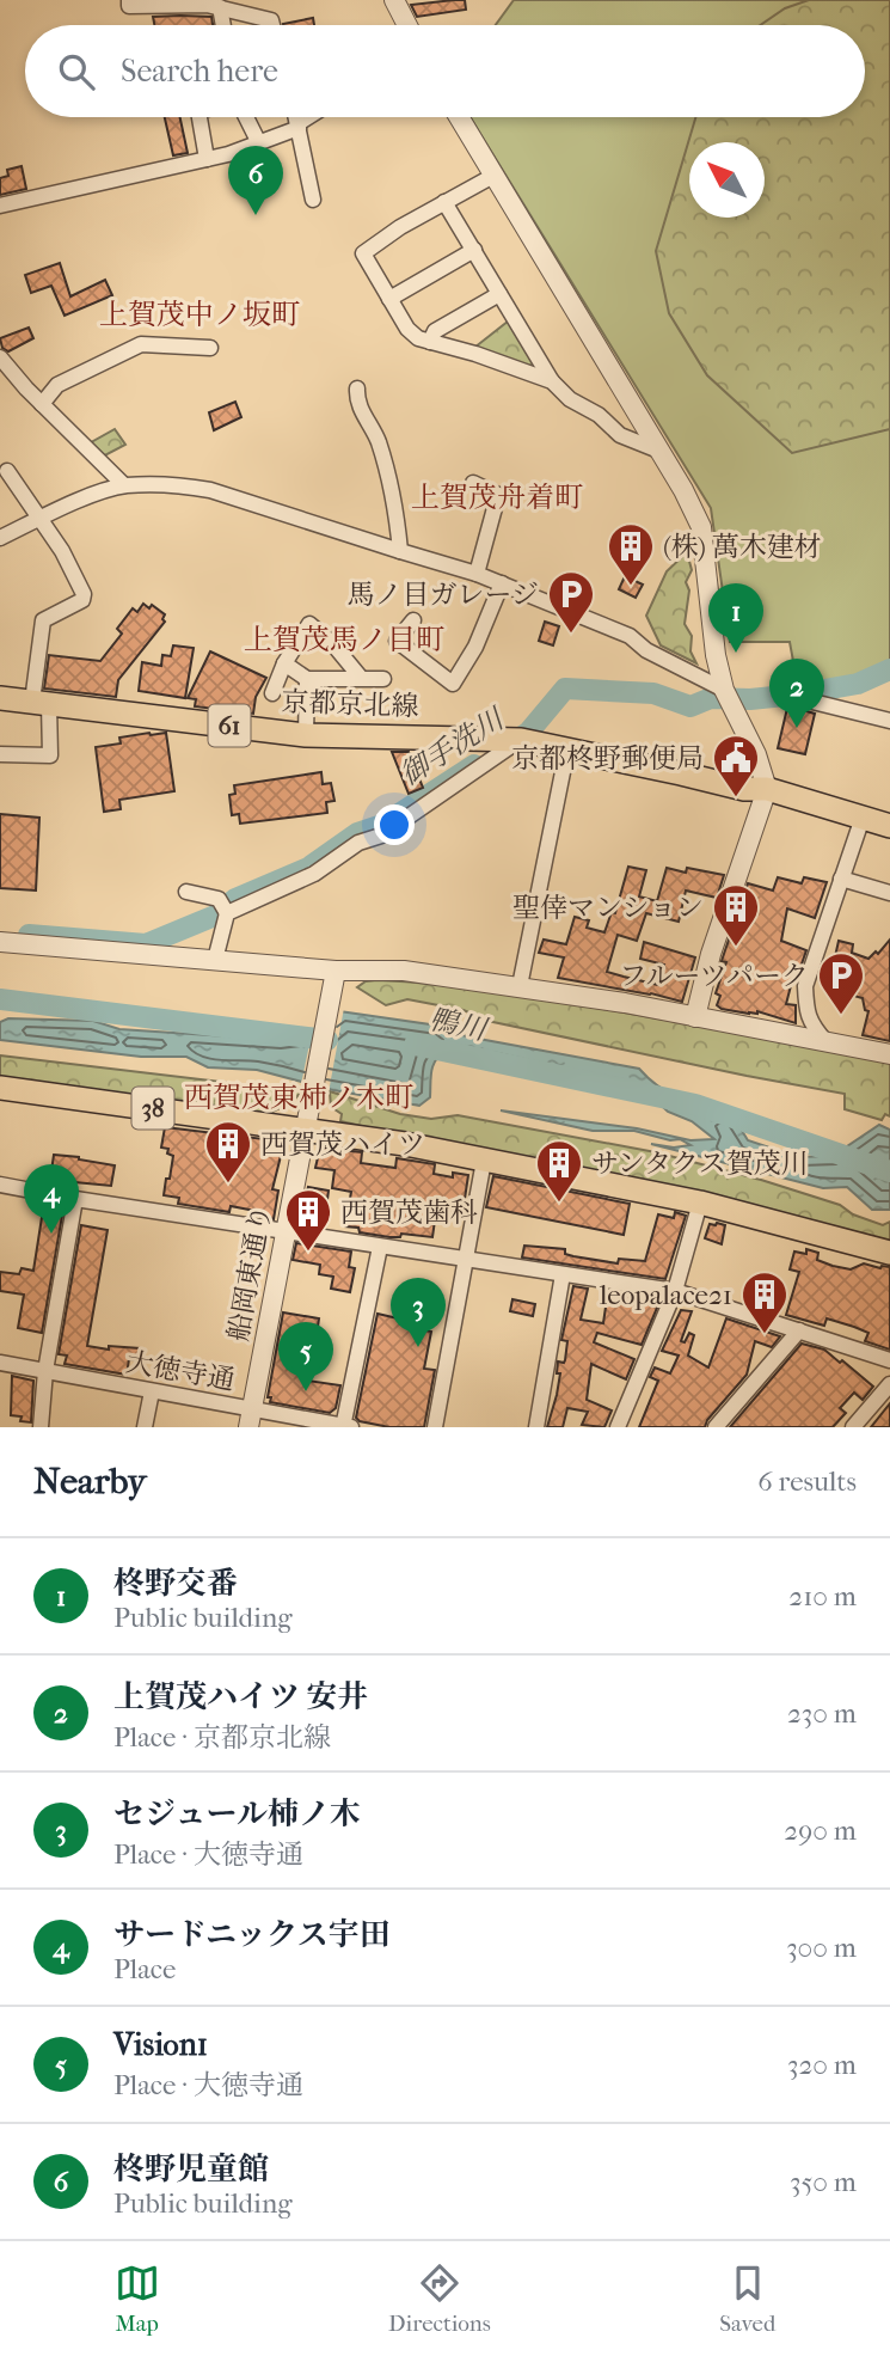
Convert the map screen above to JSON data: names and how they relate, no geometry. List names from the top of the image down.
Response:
{
  "streets": {
    "main road": ["京都京北線", "61", "38"],
    "street": ["船岡東通り", "大徳寺通"]
  },
  "crossings": [
    ["38", "船岡東通り"],
    ["船岡東通り", "大徳寺通"]
  ],
  "districts": [
    "上賀茂中ノ坂町",
    "上賀茂舟着町",
    "上賀茂馬ノ目町",
    "西賀茂東柿ノ木町"
  ],
  "water": ["御手洗川", "鴨川"],
  "places": {
    "building": [
      "(株) 萬木建材",
      "聖倖マンション",
      "西賀茂ハイツ",
      "サンタクス賀茂川",
      "西賀茂歯科",
      "leopalace21"
    ],
    "parking": ["馬ノ目ガレージ", "フルーツパーク"],
    "public building": ["京都柊野郵便局"]
  },
  "north": "top left",
  "page": {
    "search": "Search here",
    "pins": [
      "6",
      "1",
      "2",
      "4",
      "3",
      "5"
    ],
    "heading": ["Nearby", "6 results"],
    "list": [
      {
        "mark": "1",
        "name": "柊野交番",
        "note": "Public building",
        "value": "210 m"
      },
      {
        "mark": "2",
        "name": "上賀茂ハイツ 安井",
        "note": "Place · 京都京北線",
        "value": "230 m"
      },
      {
        "mark": "3",
        "name": "セジュール柿ノ木",
        "note": "Place · 大徳寺通",
        "value": "290 m"
      },
      {
        "mark": "4",
        "name": "サードニックス宇田",
        "note": "Place",
        "value": "300 m"
      },
      {
        "mark": "5",
        "name": "Vision1",
        "note": "Place · 大徳寺通",
        "value": "320 m"
      },
      {
        "mark": "6",
        "name": "柊野児童館",
        "note": "Public building",
        "value": "350 m"
      }
    ],
    "nav": ["Map", "Directions", "Saved"]
  }
}
